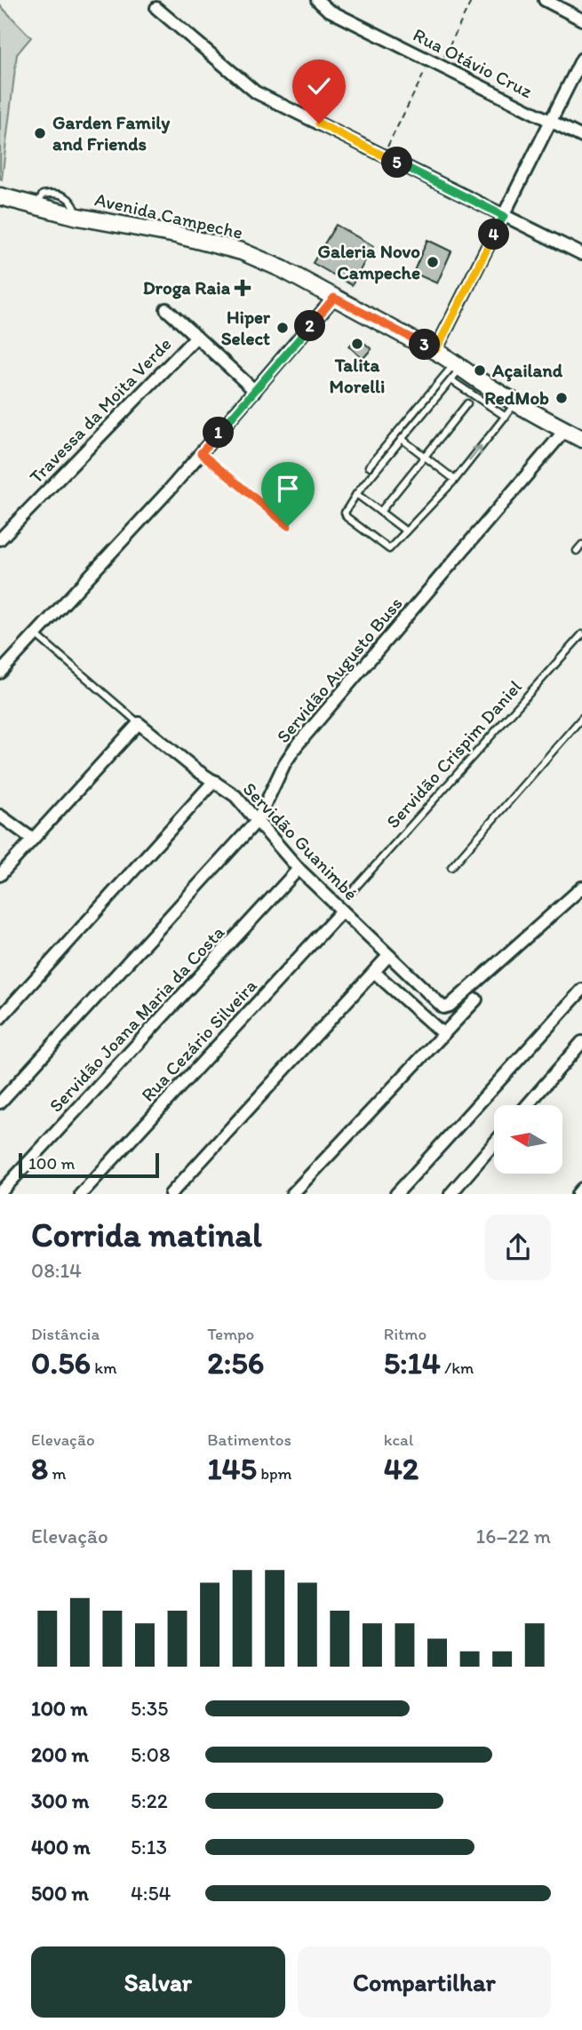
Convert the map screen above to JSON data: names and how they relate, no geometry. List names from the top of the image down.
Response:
{
  "streets": {
    "main road": ["Avenida Campeche"],
    "street": [
      "Rua Otávio Cruz",
      "Travessa da Moita Verde",
      "Servidão Augusto Buss",
      "Servidão Guanimbé",
      "Servidão Joana Maria da Costa",
      "Rua Cezário Silveira"
    ],
    "lane": ["Servidão Crispim Daniel"]
  },
  "crossings": [
    ["Avenida Campeche", "Servidão Augusto Buss"],
    ["Servidão Augusto Buss", "Servidão Guanimbé"],
    ["Servidão Guanimbé", "Servidão Joana Maria da Costa"],
    ["Servidão Guanimbé", "Rua Cezário Silveira"]
  ],
  "places": {
    "other": [
      "Garden Family and Friends",
      "Galeria Novo Campeche",
      "Hiper Select",
      "Talita Morelli",
      "Açailand",
      "RedMob"
    ],
    "health": ["Droga Raia"]
  },
  "scale_bar": "100 m",
  "north": "left",
  "page": {
    "pins": [
      "5",
      "4",
      "2",
      "3",
      "1"
    ],
    "scale": "100 m",
    "heading": ["Corrida matinal", "08:14"],
    "stats": [
      ["Distância", "0.56 km"],
      ["Tempo", "2:56"],
      ["Ritmo", "5:14 /km"],
      ["Elevação", "8 m"],
      ["Batimentos", "145 bpm"],
      ["kcal", "42"]
    ],
    "chart": ["Elevação", "16–22 m"],
    "list": [
      {
        "name": "100 m",
        "note": "5:35"
      },
      {
        "name": "200 m",
        "note": "5:08"
      },
      {
        "name": "300 m",
        "note": "5:22"
      },
      {
        "name": "400 m",
        "note": "5:13"
      },
      {
        "name": "500 m",
        "note": "4:54"
      }
    ],
    "buttons": ["Salvar", "Compartilhar"]
  }
}
